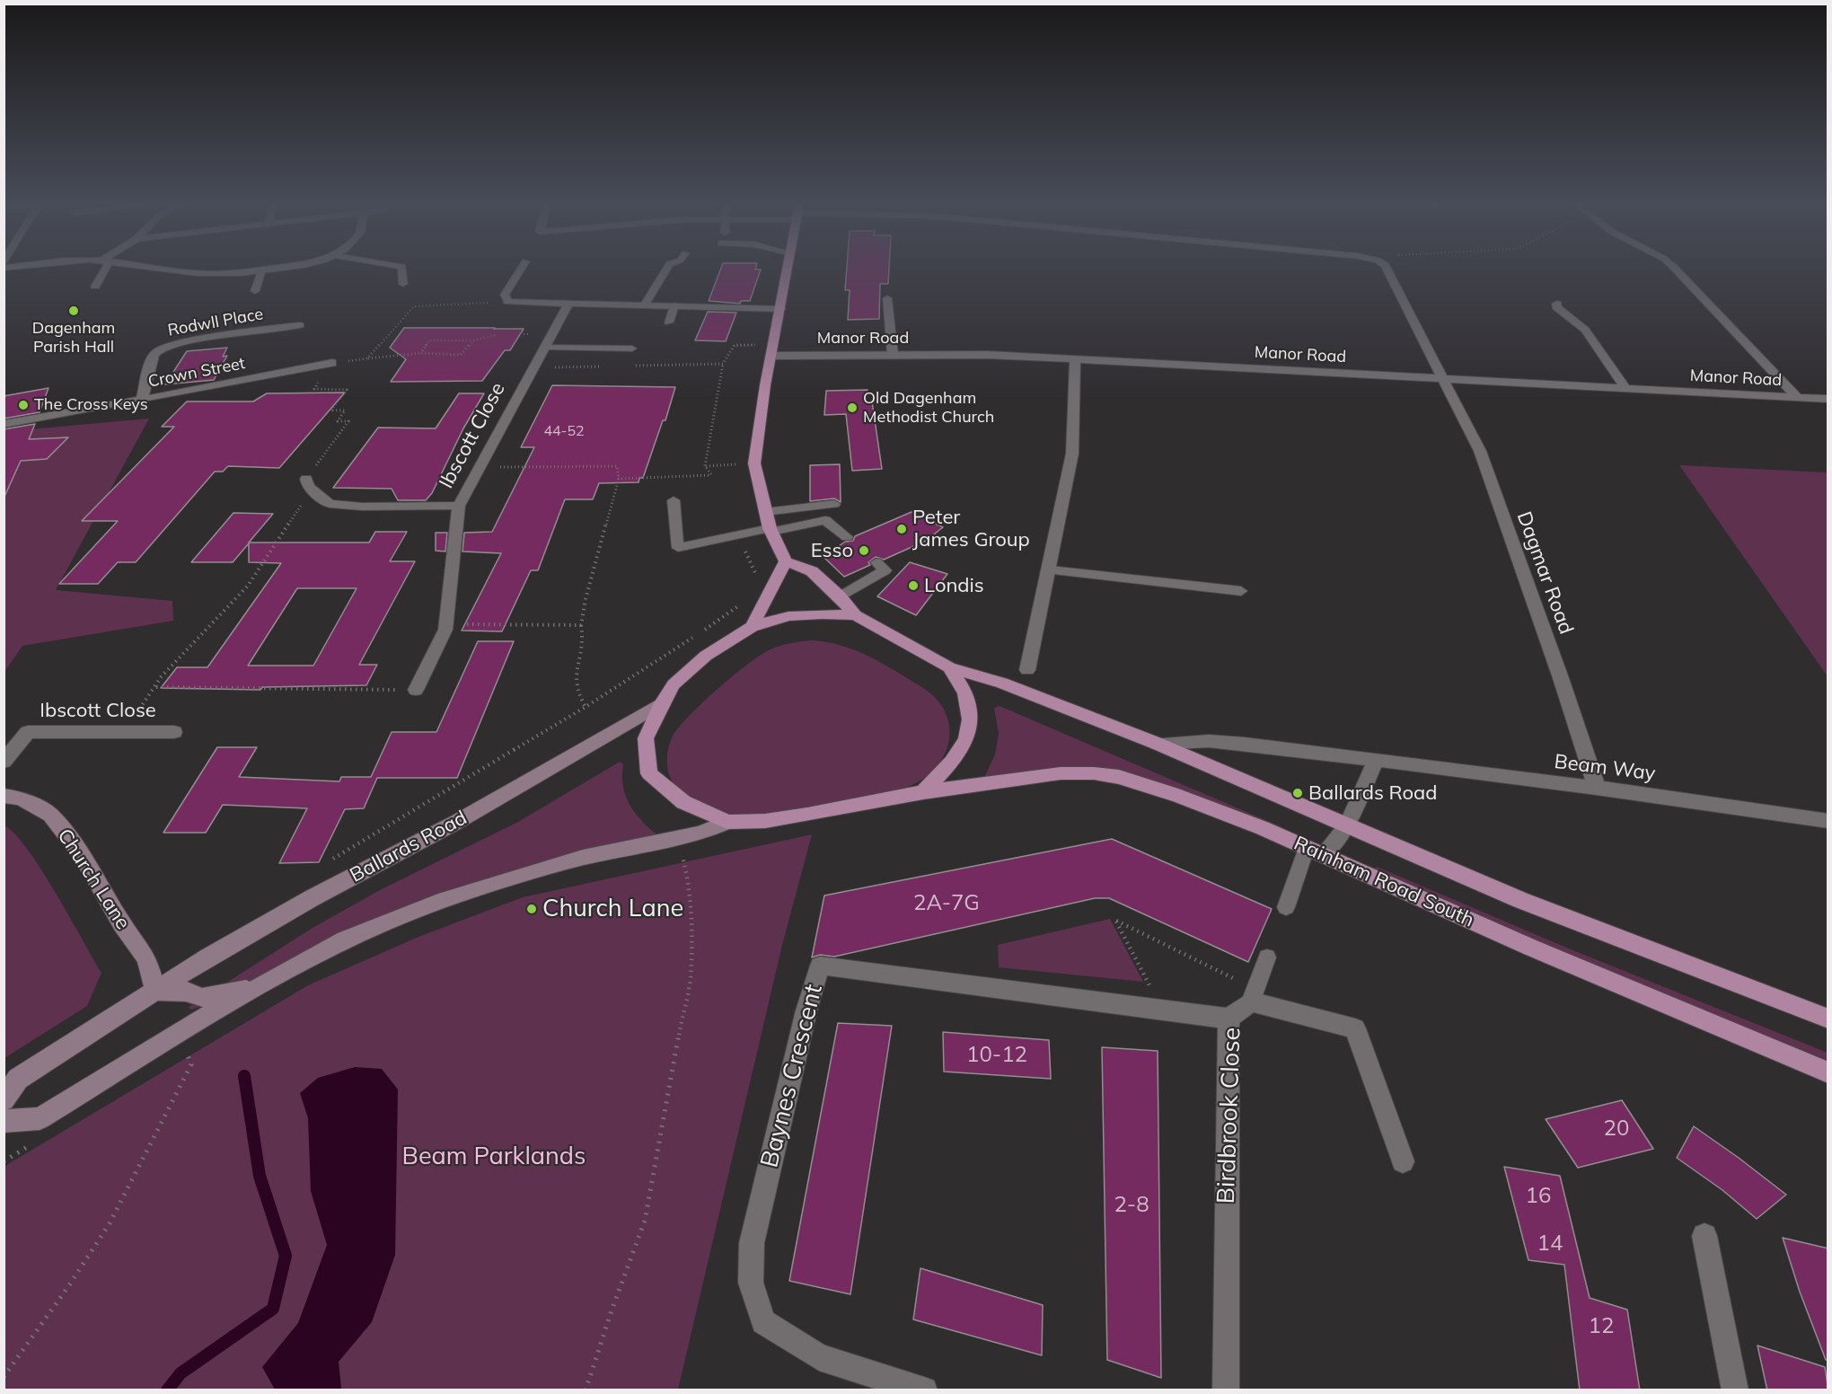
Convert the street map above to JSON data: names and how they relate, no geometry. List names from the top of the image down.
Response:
{
  "streets": {
    "main road": ["Ballards Road", "Church Lane", "Rainham Road South"],
    "street": [
      "Rodwll Place",
      "Manor Road",
      "Crown Street",
      "Ibscott Close",
      "Dagmar Road",
      "Beam Way",
      "Baynes Crescent",
      "Birdbrook Close"
    ]
  },
  "crossings": [
    ["Rodwll Place", "Crown Street"],
    ["Manor Road", "Dagmar Road"],
    ["Dagmar Road", "Beam Way"],
    ["Beam Way", "Rainham Road South"],
    ["Ballards Road", "Church Lane"],
    ["Baynes Crescent", "Birdbrook Close"]
  ],
  "parks": ["Beam Parklands"],
  "places": [
    "Dagenham Parish Hall",
    "The Cross Keys",
    "Old Dagenham Methodist Church",
    "Peter James Group",
    "Esso",
    "Londis",
    "Ballards Road",
    "Church Lane"
  ],
  "house_numbers": [
    "44-52",
    "2A-7G",
    "10-12",
    "20",
    "16",
    "2-8",
    "14",
    "12"
  ]
}
